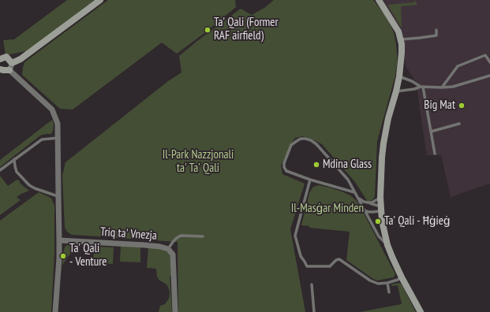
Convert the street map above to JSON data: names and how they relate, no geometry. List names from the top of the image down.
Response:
{
  "streets": {
    "street": ["Triq ta' Vnezja"]
  },
  "parks": ["Il-Park Nazzjonali ta' Ta' Qali", "Il-Masġar Minden"],
  "places": [
    "Ta' Qali (Former RAF airfield)",
    "Big Mat",
    "Mdina Glass",
    "Ta' Qali - Ħġieġ",
    "Ta' Qali - Venture"
  ]
}
